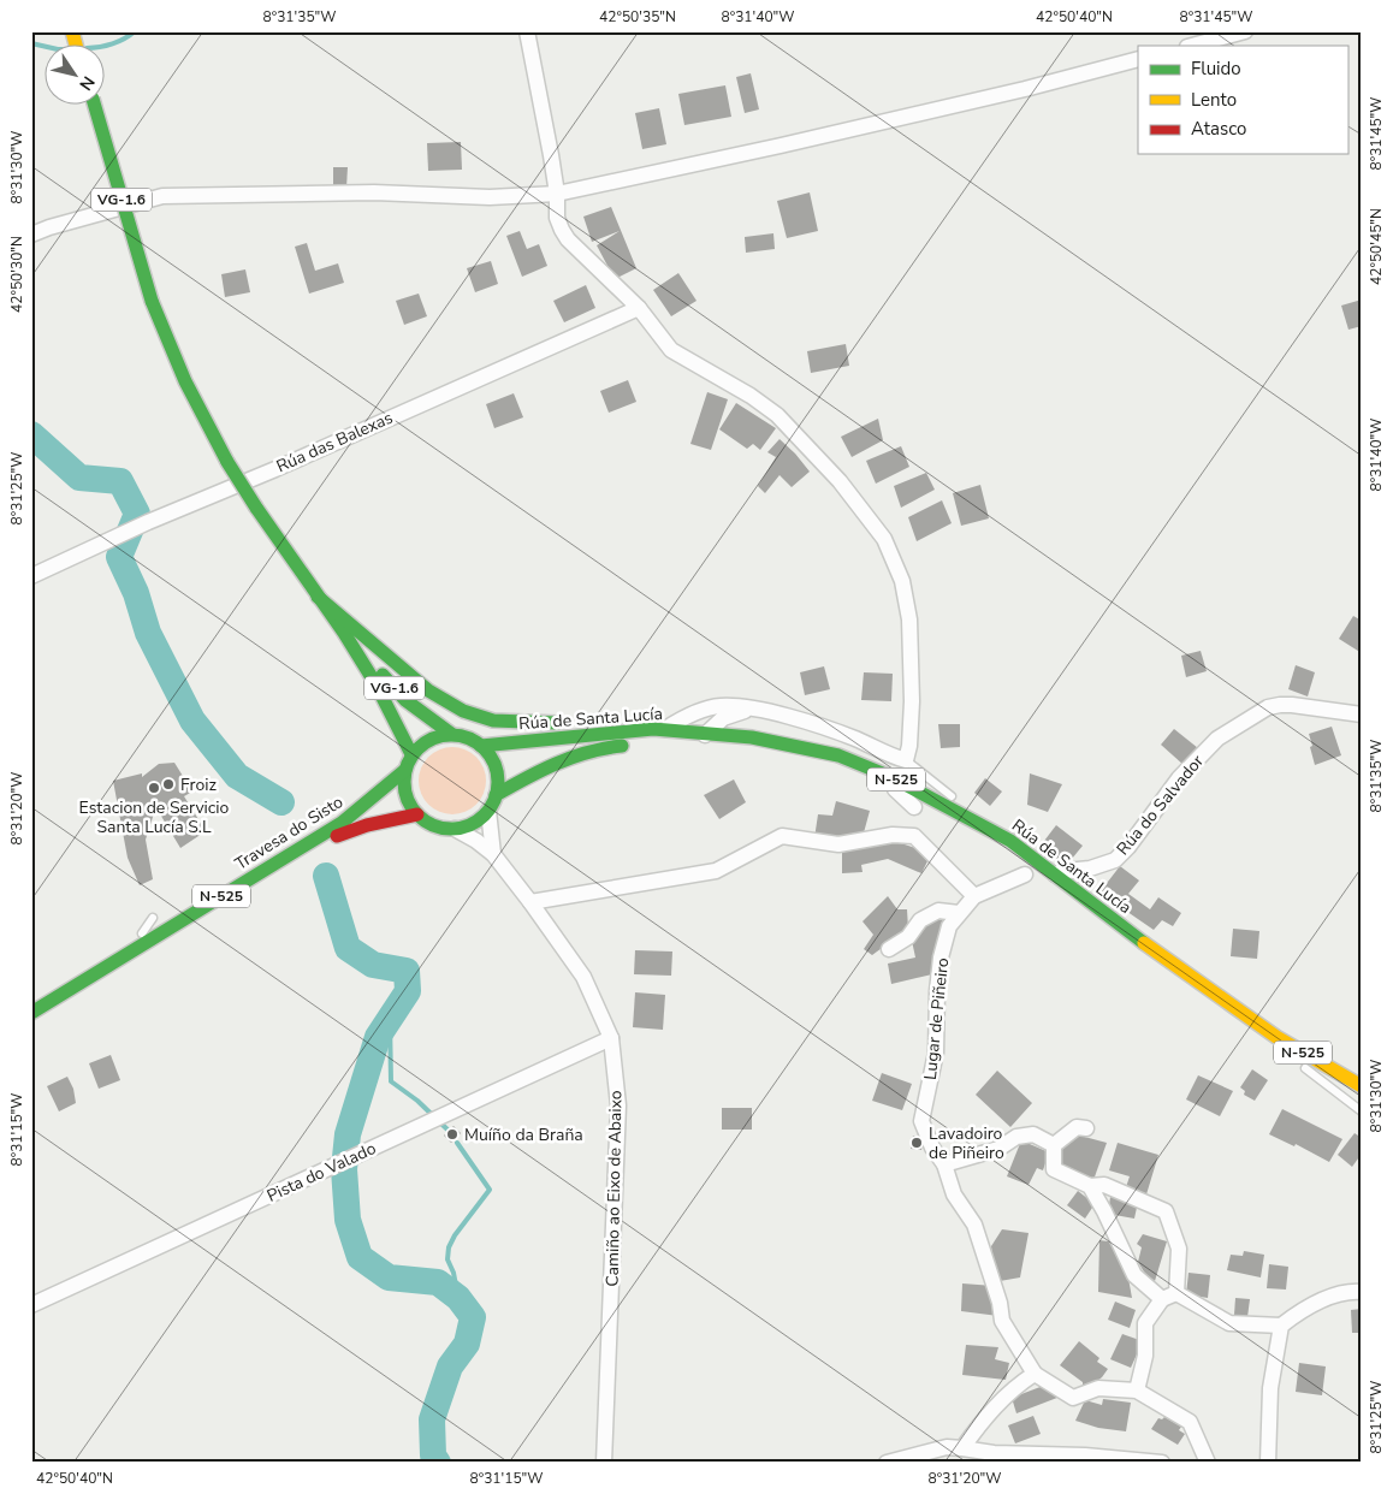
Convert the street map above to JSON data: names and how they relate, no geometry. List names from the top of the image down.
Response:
{
  "streets": {
    "highway": [
      "VG-1.6",
      "Rúa de Santa Lucía",
      "N-525",
      "Travesa do Sisto"
    ],
    "street": [
      "Rúa das Balexas",
      "Rúa do Salvador",
      "Lugar de Piñeiro",
      "Pista do Valado",
      "Camiño ao Eixo de Abaixo"
    ]
  },
  "crossings": [
    ["VG-1.6", "Rúa de Santa Lucía"],
    ["VG-1.6", "N-525"],
    ["VG-1.6", "Travesa do Sisto"],
    ["Rúa de Santa Lucía", "N-525"],
    ["Rúa de Santa Lucía", "Rúa do Salvador"],
    ["Rúa de Santa Lucía", "Travesa do Sisto"],
    ["Rúa de Santa Lucía", "Lugar de Piñeiro"],
    ["N-525", "Travesa do Sisto"],
    ["Pista do Valado", "Camiño ao Eixo de Abaixo"]
  ],
  "places": [
    "Froiz",
    "Estacion de Servicio Santa Lucía S.L",
    "Muíño da Braña",
    "Lavadoiro de Piñeiro"
  ],
  "legend": ["Fluido", "Lento", "Atasco"],
  "north": "bottom right",
  "coordinates": [
    "8°31'35\"W",
    "42°50'35\"N",
    "8°31'40\"W",
    "42°50'40\"N",
    "8°31'45\"W",
    "8°31'30\"W",
    "42°50'45\"N",
    "42°50'30\"N",
    "8°31'25\"W",
    "8°31'20\"W",
    "8°31'15\"W"
  ]
}
